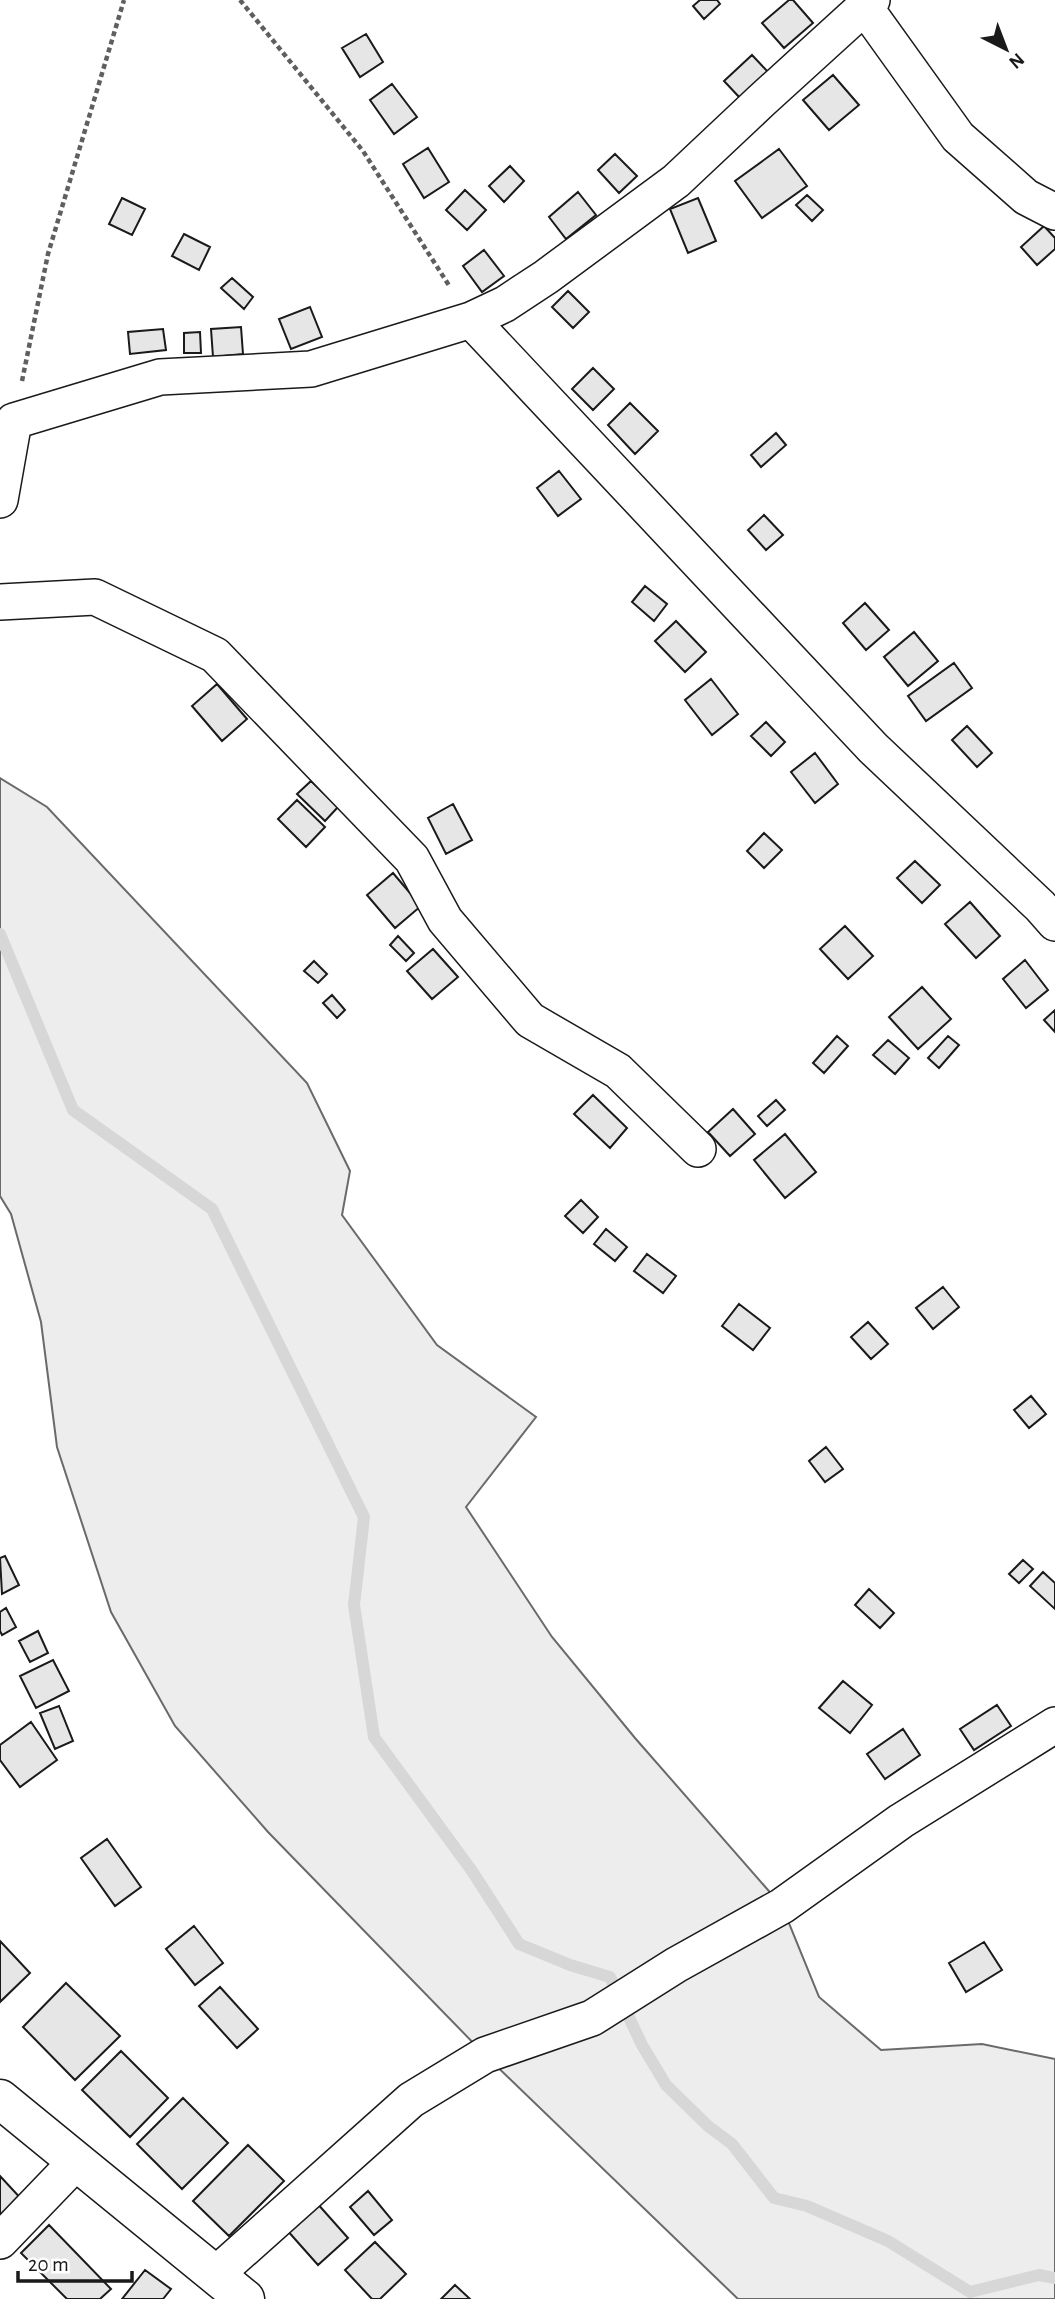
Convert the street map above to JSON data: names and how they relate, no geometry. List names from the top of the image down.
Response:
{
  "scale_bar": "20 m",
  "north": "bottom right"
}
